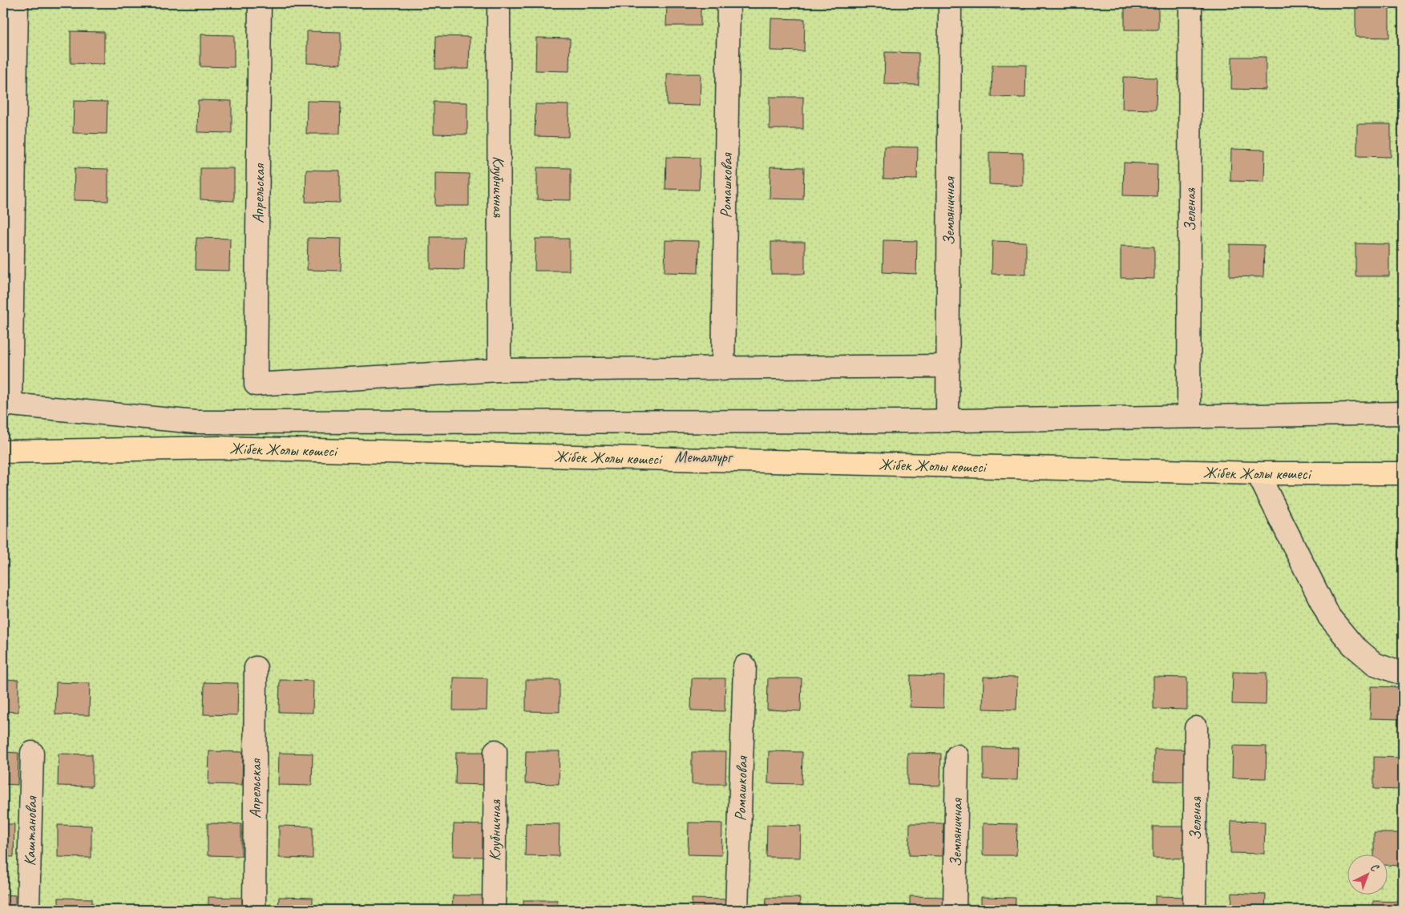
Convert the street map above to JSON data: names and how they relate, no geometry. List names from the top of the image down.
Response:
{
  "streets": {
    "highway": ["Жібек Жолы көшесі"],
    "street": [
      "Ромашковая",
      "Клубничная",
      "Апрельская",
      "Зеленая",
      "Земляничная",
      "Каштановая"
    ]
  },
  "crossings": [
    ["Клубничная", "Апрельская"]
  ],
  "parks": ["Металлург"],
  "north": "top right"
}
